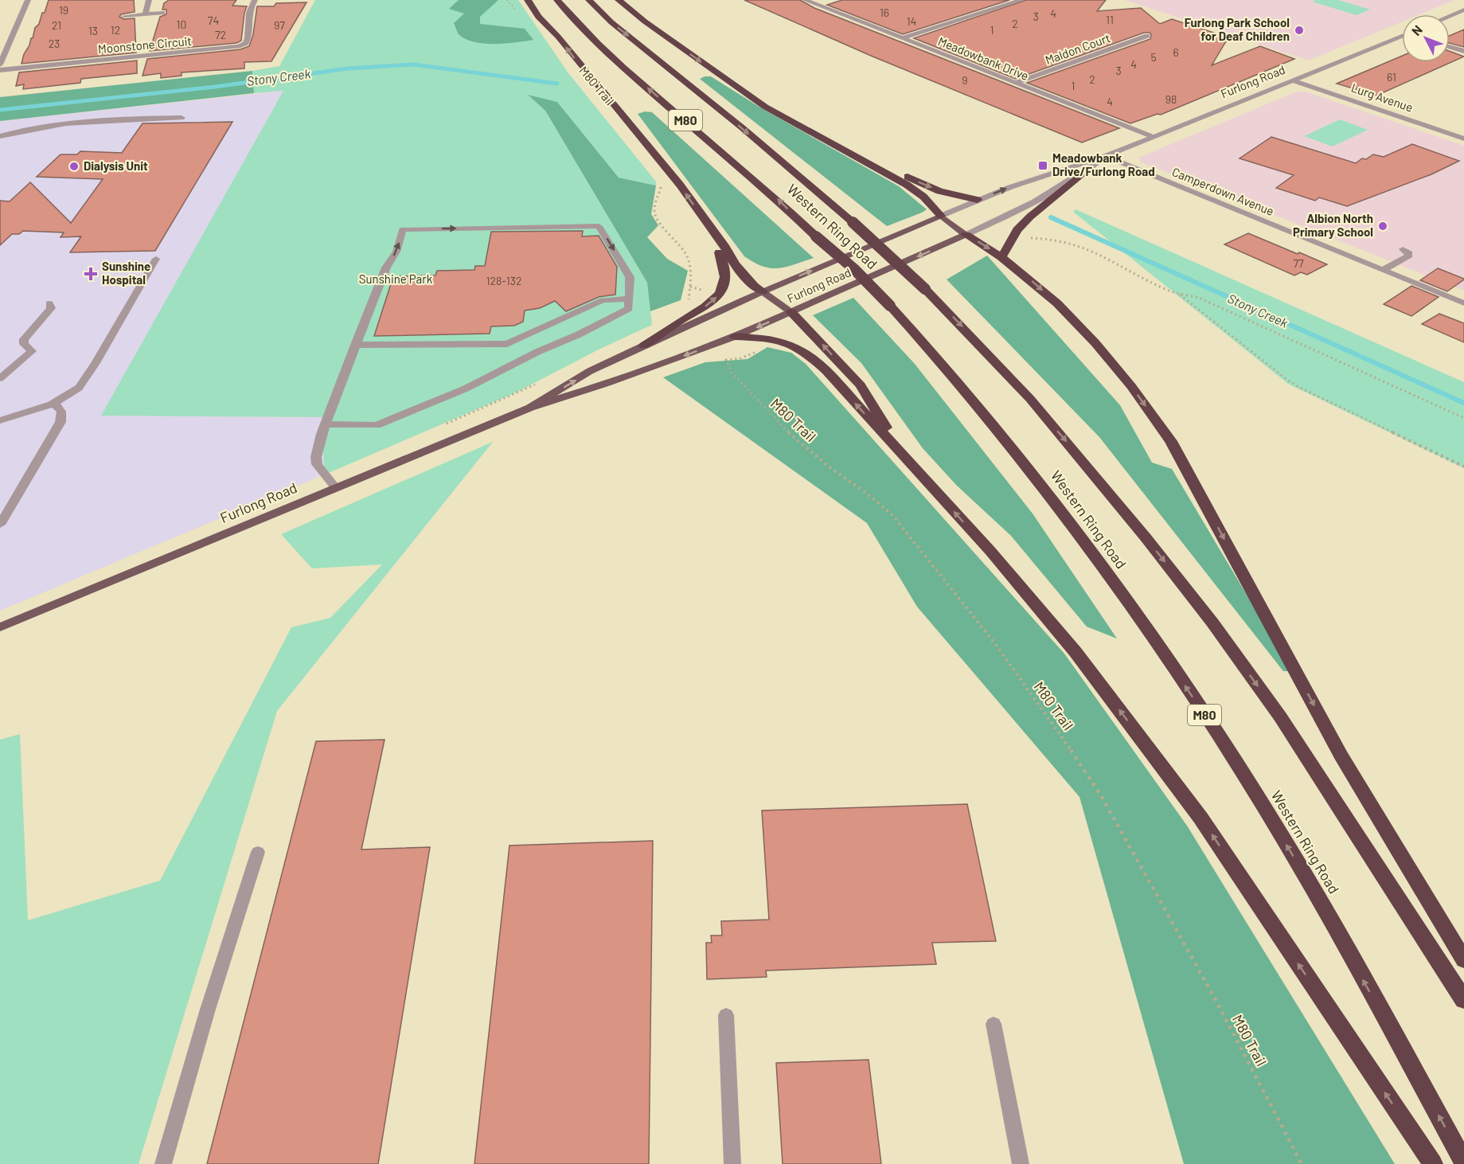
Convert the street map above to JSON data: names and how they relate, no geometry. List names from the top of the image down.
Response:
{
  "streets": {
    "highway": ["M80", "Western Ring Road"],
    "main road": ["Furlong Road"],
    "street": [
      "Moonstone Circuit",
      "Maldon Court",
      "Meadowbank Drive",
      "Lurg Avenue",
      "Camperdown Avenue"
    ],
    "path": ["M80 Trail"]
  },
  "crossings": [
    ["Maldon Court", "Meadowbank Drive"],
    ["Meadowbank Drive", "Furlong Road"],
    ["Furlong Road", "Lurg Avenue"],
    ["Furlong Road", "Camperdown Avenue"]
  ],
  "water": ["Stony Creek"],
  "parks": ["Sunshine Park"],
  "places": {
    "other": ["Furlong Park School for Deaf Children", "Dialysis Unit", "Albion North Primary School"],
    "transit": ["Meadowbank Drive/Furlong Road"],
    "health": ["Sunshine Hospital"]
  },
  "house_numbers": [
    "19",
    "16",
    "4",
    "3",
    "11",
    "74",
    "14",
    "2",
    "10",
    "21",
    "97",
    "12",
    "1",
    "13",
    "72",
    "23",
    "6",
    "5",
    "4",
    "3",
    "61",
    "2",
    "9",
    "1",
    "98",
    "4",
    "77",
    "128-132"
  ],
  "north": "top left"
}
